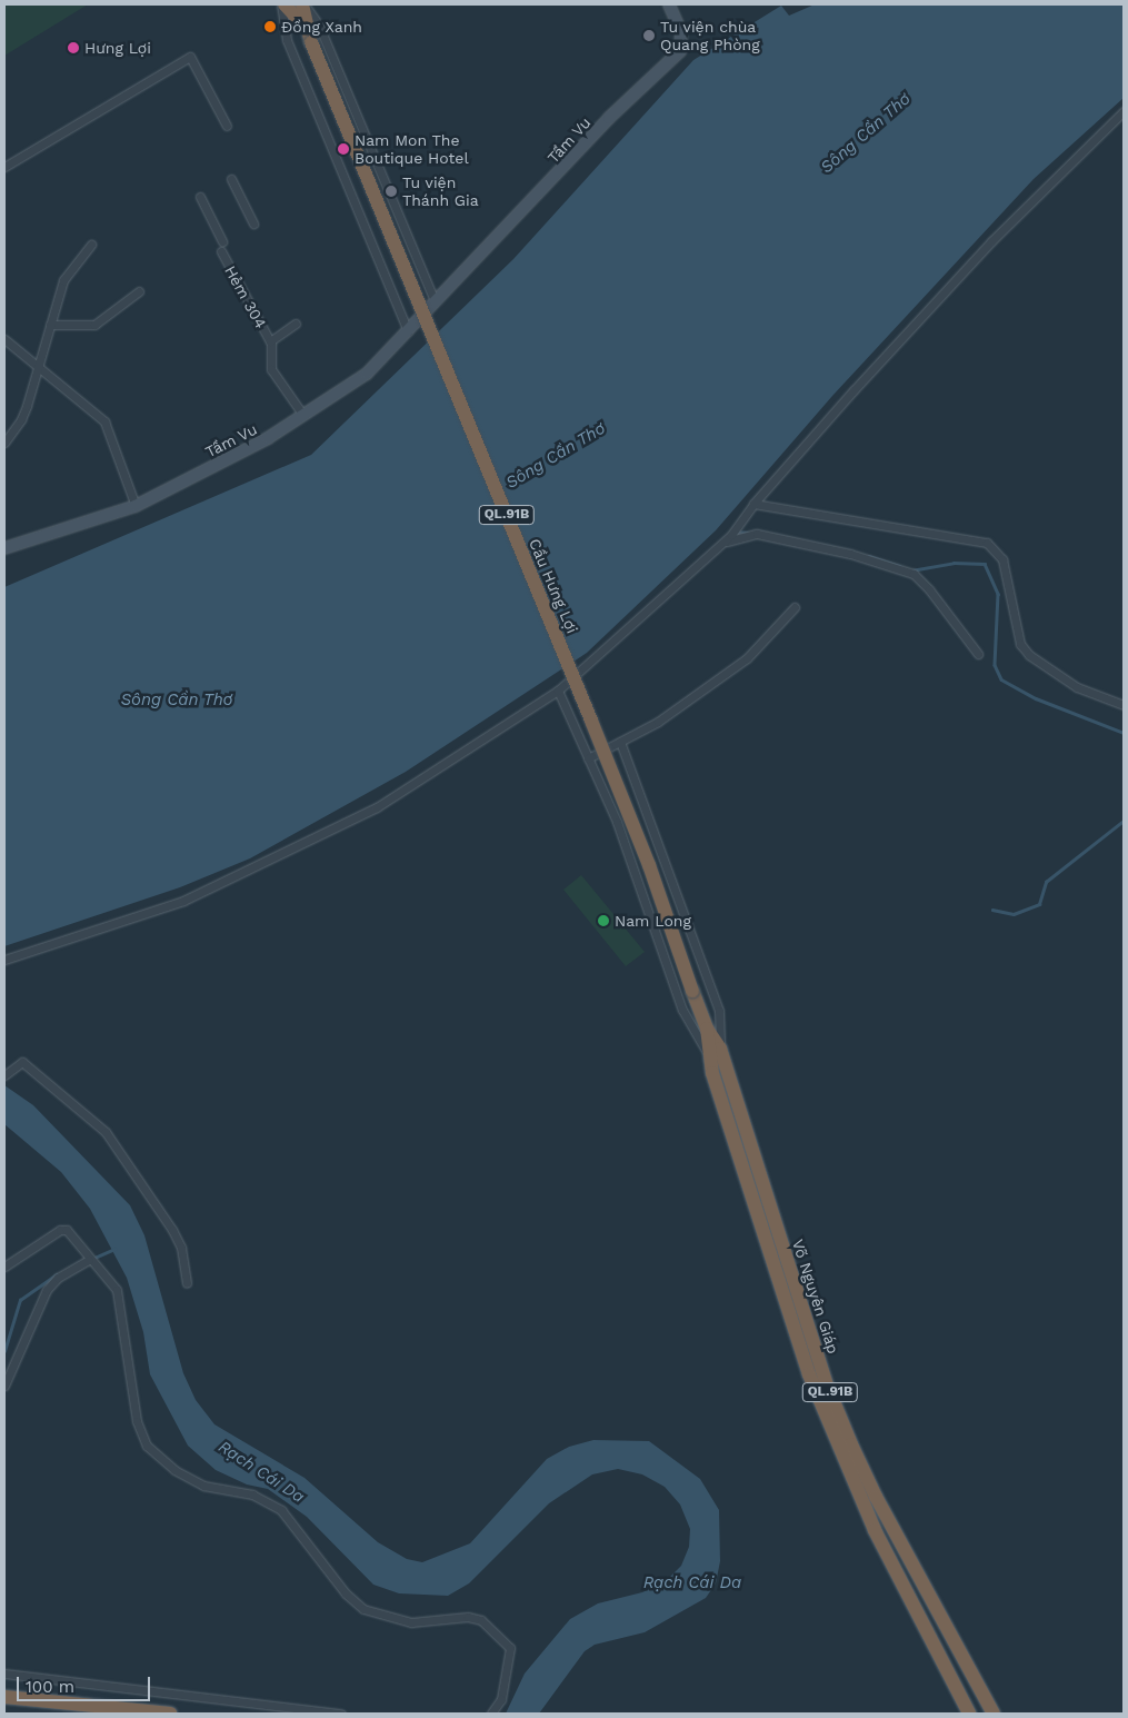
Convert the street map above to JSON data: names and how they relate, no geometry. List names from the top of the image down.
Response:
{
  "streets": {
    "highway": ["QL.91B", "Cầu Hưng Lợi", "Võ Nguyên Giáp"],
    "street": ["Tầm Vu", "Hẻm 304"]
  },
  "crossings": [
    ["Tầm Vu", "Hẻm 304"],
    ["QL.91B", "Cầu Hưng Lợi"],
    ["Cầu Hưng Lợi", "Võ Nguyên Giáp"]
  ],
  "water": ["Sông Cần Thơ", "Rạch Cái Da"],
  "places": [
    "Đồng Xanh",
    "Tu viện chùa Quang Phòng",
    "Hưng Lợi",
    "Nam Mon The Boutique Hotel",
    "Tu viện Thánh Gia",
    "Nam Long"
  ],
  "scale_bar": "100 m"
}
